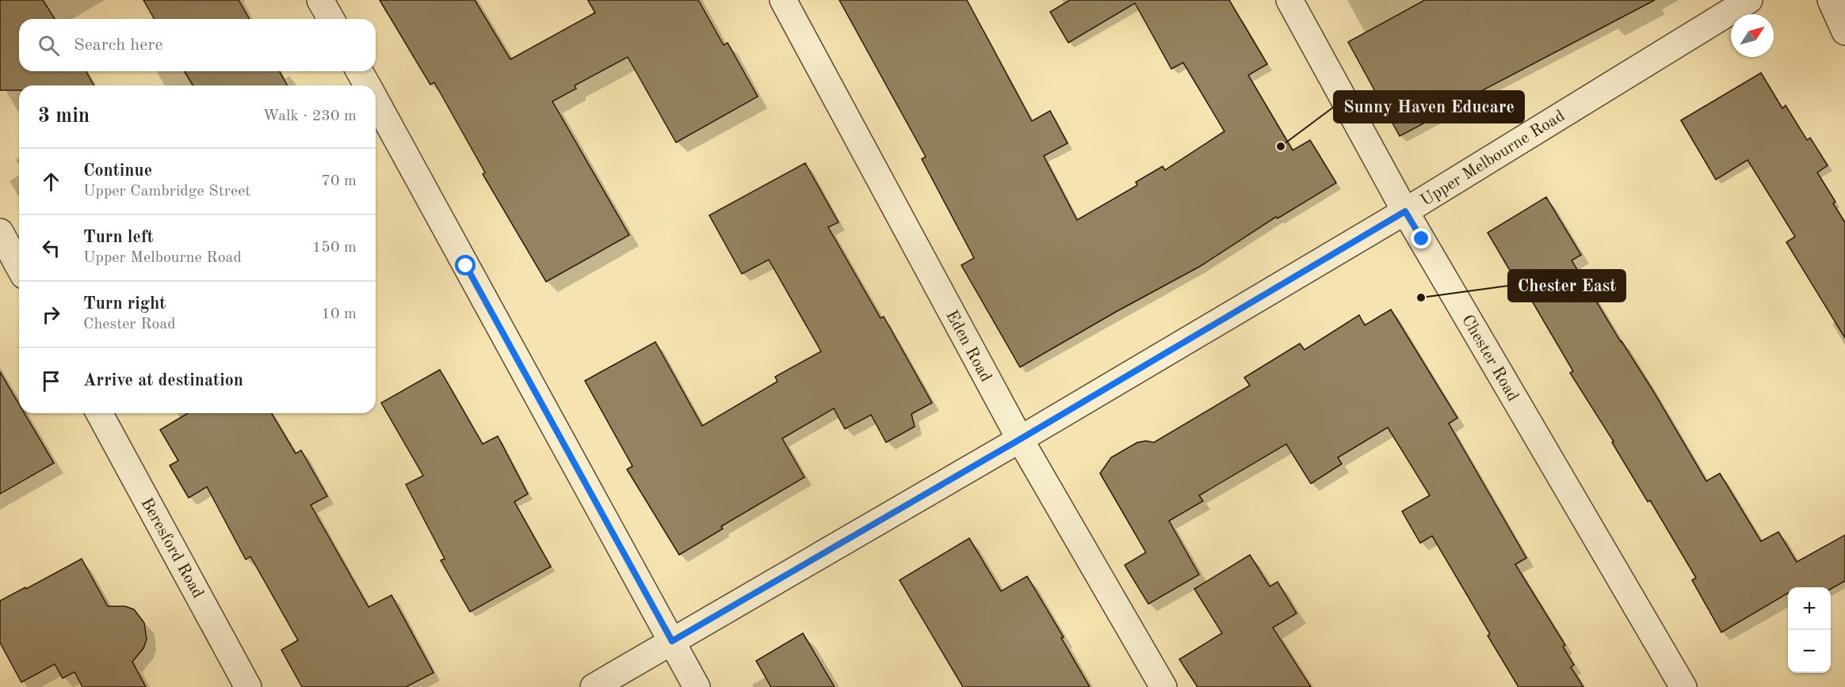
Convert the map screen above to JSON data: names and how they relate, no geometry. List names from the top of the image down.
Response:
{
  "streets": {
    "street": [
      "Upper Melbourne Road",
      "Eden Road",
      "Chester Road",
      "Beresford Road"
    ]
  },
  "crossings": [
    ["Upper Melbourne Road", "Eden Road"],
    ["Upper Melbourne Road", "Chester Road"]
  ],
  "places": ["Sunny Haven Educare", "Chester East"],
  "north": "top right",
  "page": {
    "search": "Search here",
    "heading": ["3 min", "Walk · 230 m"],
    "list": [
      ["Continue", "Upper Cambridge Street", "70 m"],
      ["Turn left", "Upper Melbourne Road", "150 m"],
      ["Turn right", "Chester Road", "10 m"],
      "Arrive at destination"
    ],
    "map_buttons": ["+", "−"]
  }
}
